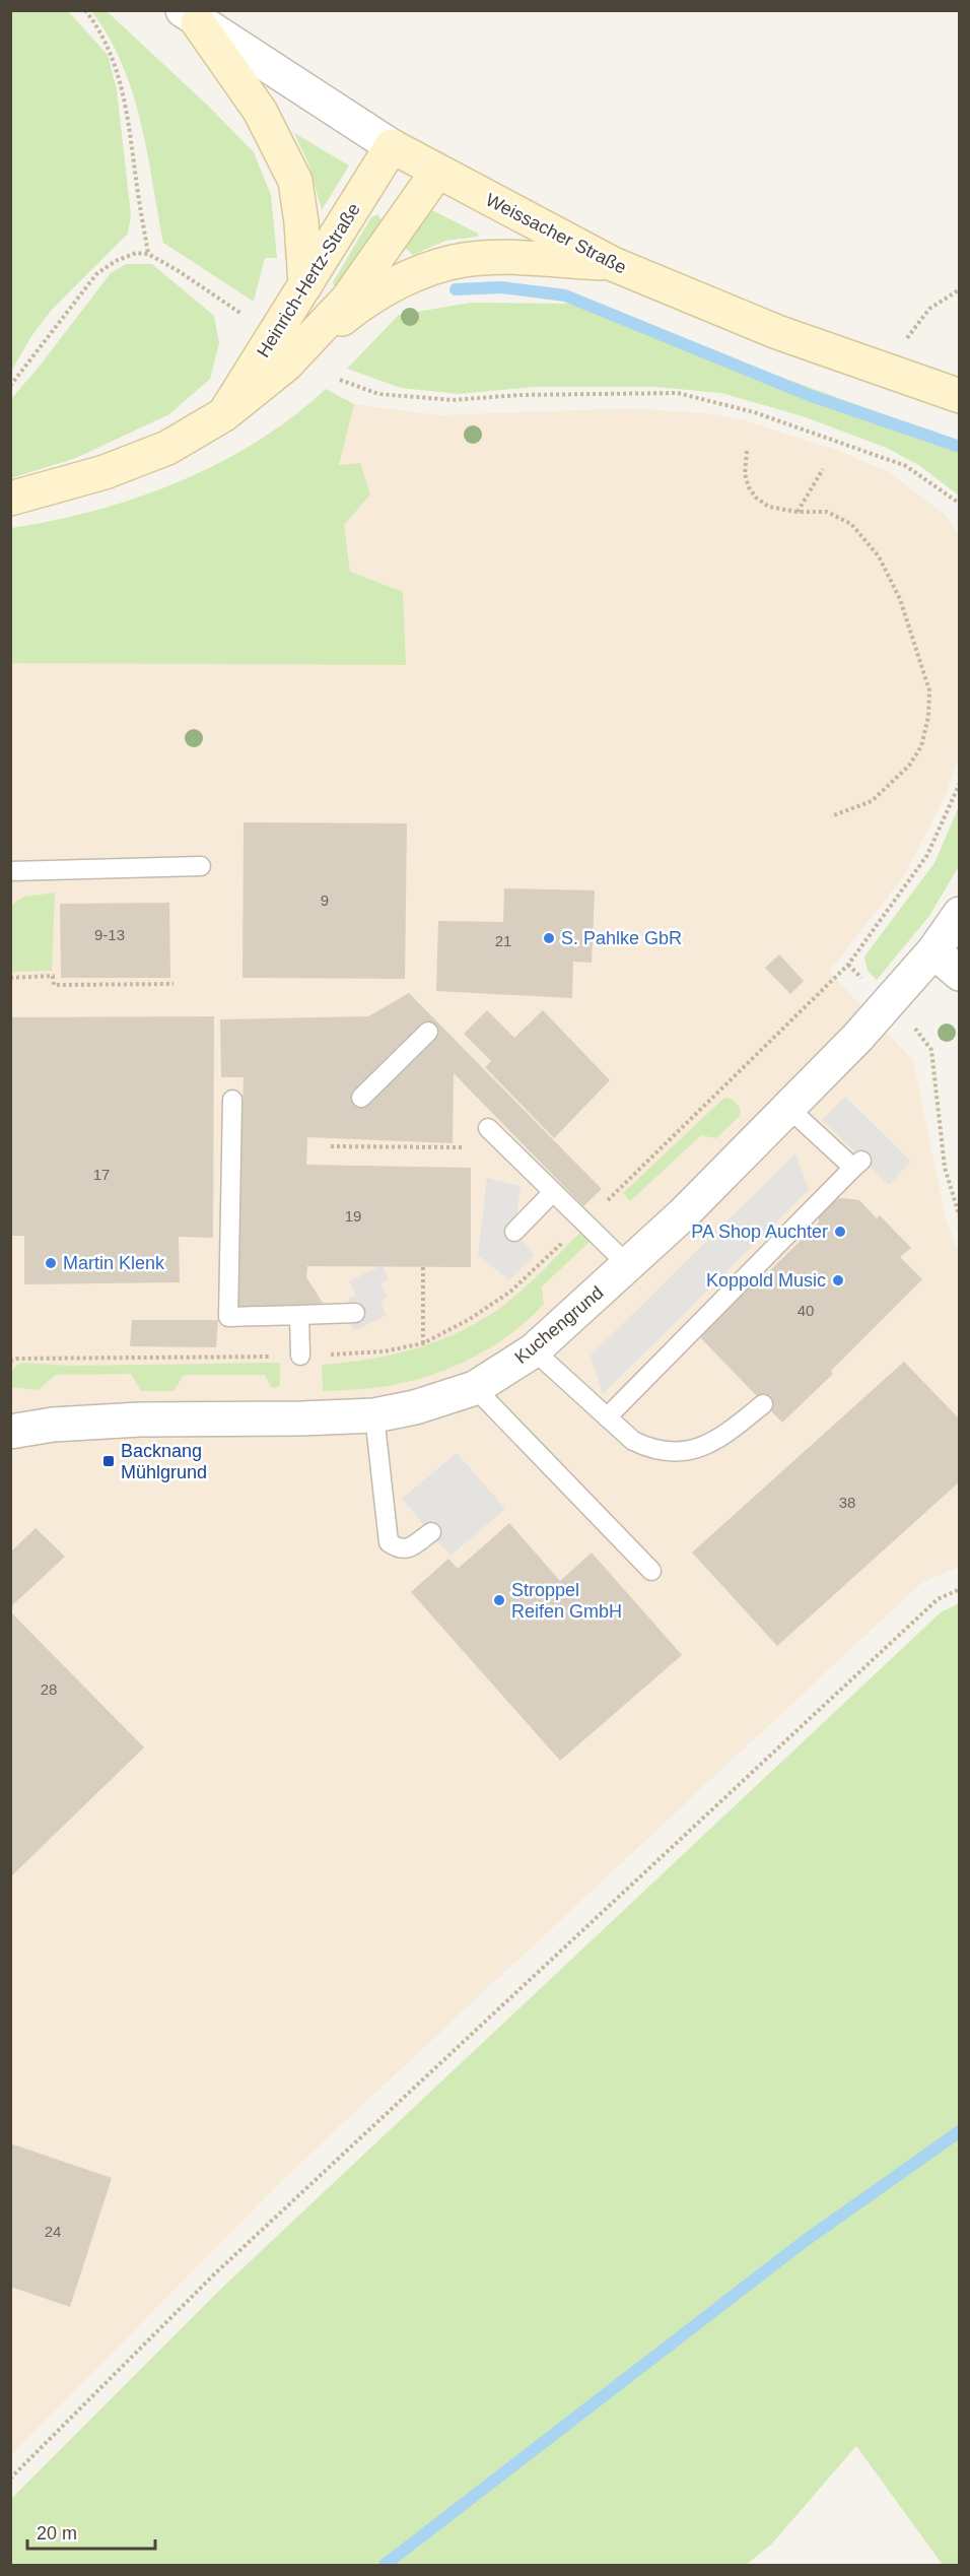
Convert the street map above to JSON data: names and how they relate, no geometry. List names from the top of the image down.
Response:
{
  "streets": {
    "main road": ["Weissacher Straße", "Heinrich-Hertz-Straße"],
    "street": ["Kuchengrund"]
  },
  "crossings": [
    ["Weissacher Straße", "Heinrich-Hertz-Straße"]
  ],
  "places": {
    "other": [
      "S. Pahlke GbR",
      "PA Shop Auchter",
      "Martin Klenk",
      "Koppold Music",
      "Stroppel Reifen GmbH"
    ],
    "transit": ["Backnang Mühlgrund"]
  },
  "house_numbers": [
    "9",
    "9-13",
    "21",
    "17",
    "19",
    "40",
    "38",
    "28",
    "24"
  ],
  "scale_bar": "20 m"
}
